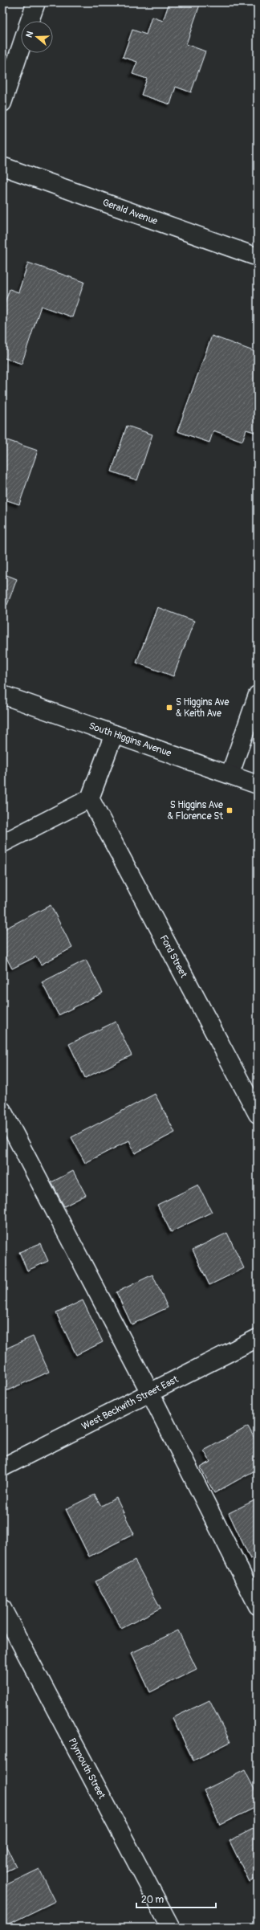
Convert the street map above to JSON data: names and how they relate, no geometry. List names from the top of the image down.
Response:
{
  "streets": {
    "street": [
      "Gerald Avenue",
      "South Higgins Avenue",
      "Ford Street",
      "West Beckwith Street East",
      "Plymouth Street"
    ]
  },
  "places": {
    "transit": ["S Higgins Ave & Keith Ave", "S Higgins Ave & Florence St"]
  },
  "scale_bar": "20 m",
  "north": "left"
}
